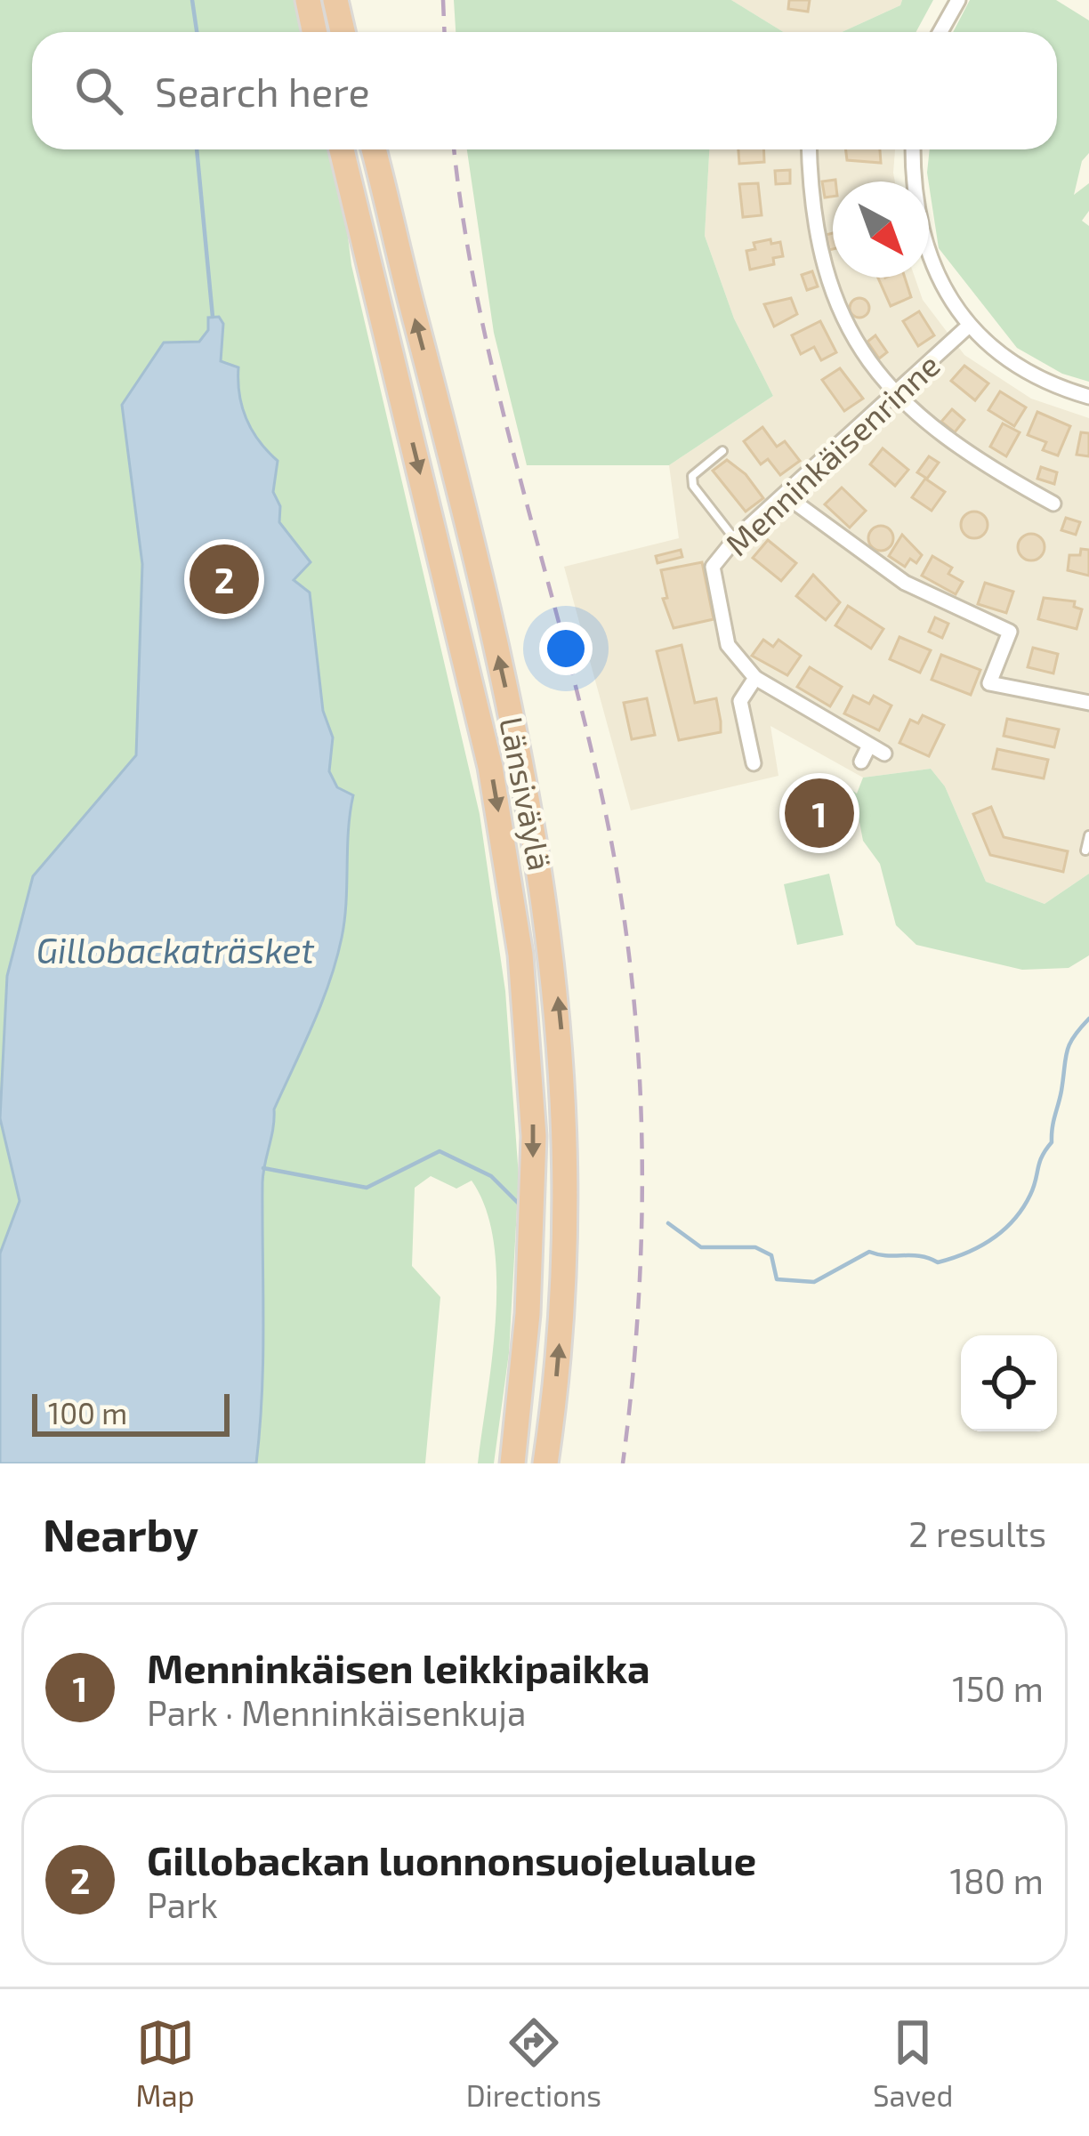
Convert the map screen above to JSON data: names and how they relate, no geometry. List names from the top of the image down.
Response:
{
  "streets": {
    "highway": ["Länsiväylä"],
    "street": ["Menninkäisenrinne"]
  },
  "water": ["Gillobackaträsket"],
  "scale_bar": "100 m",
  "north": "bottom right",
  "page": {
    "search": "Search here",
    "pins": ["2", "1"],
    "scale": "100 m",
    "heading": ["Nearby", "2 results"],
    "list": [
      {
        "mark": "1",
        "name": "Menninkäisen leikkipaikka",
        "note": "Park · Menninkäisenkuja",
        "value": "150 m"
      },
      {
        "mark": "2",
        "name": "Gillobackan luonnonsuojelualue",
        "note": "Park",
        "value": "180 m"
      }
    ],
    "nav": ["Map", "Directions", "Saved"]
  }
}
